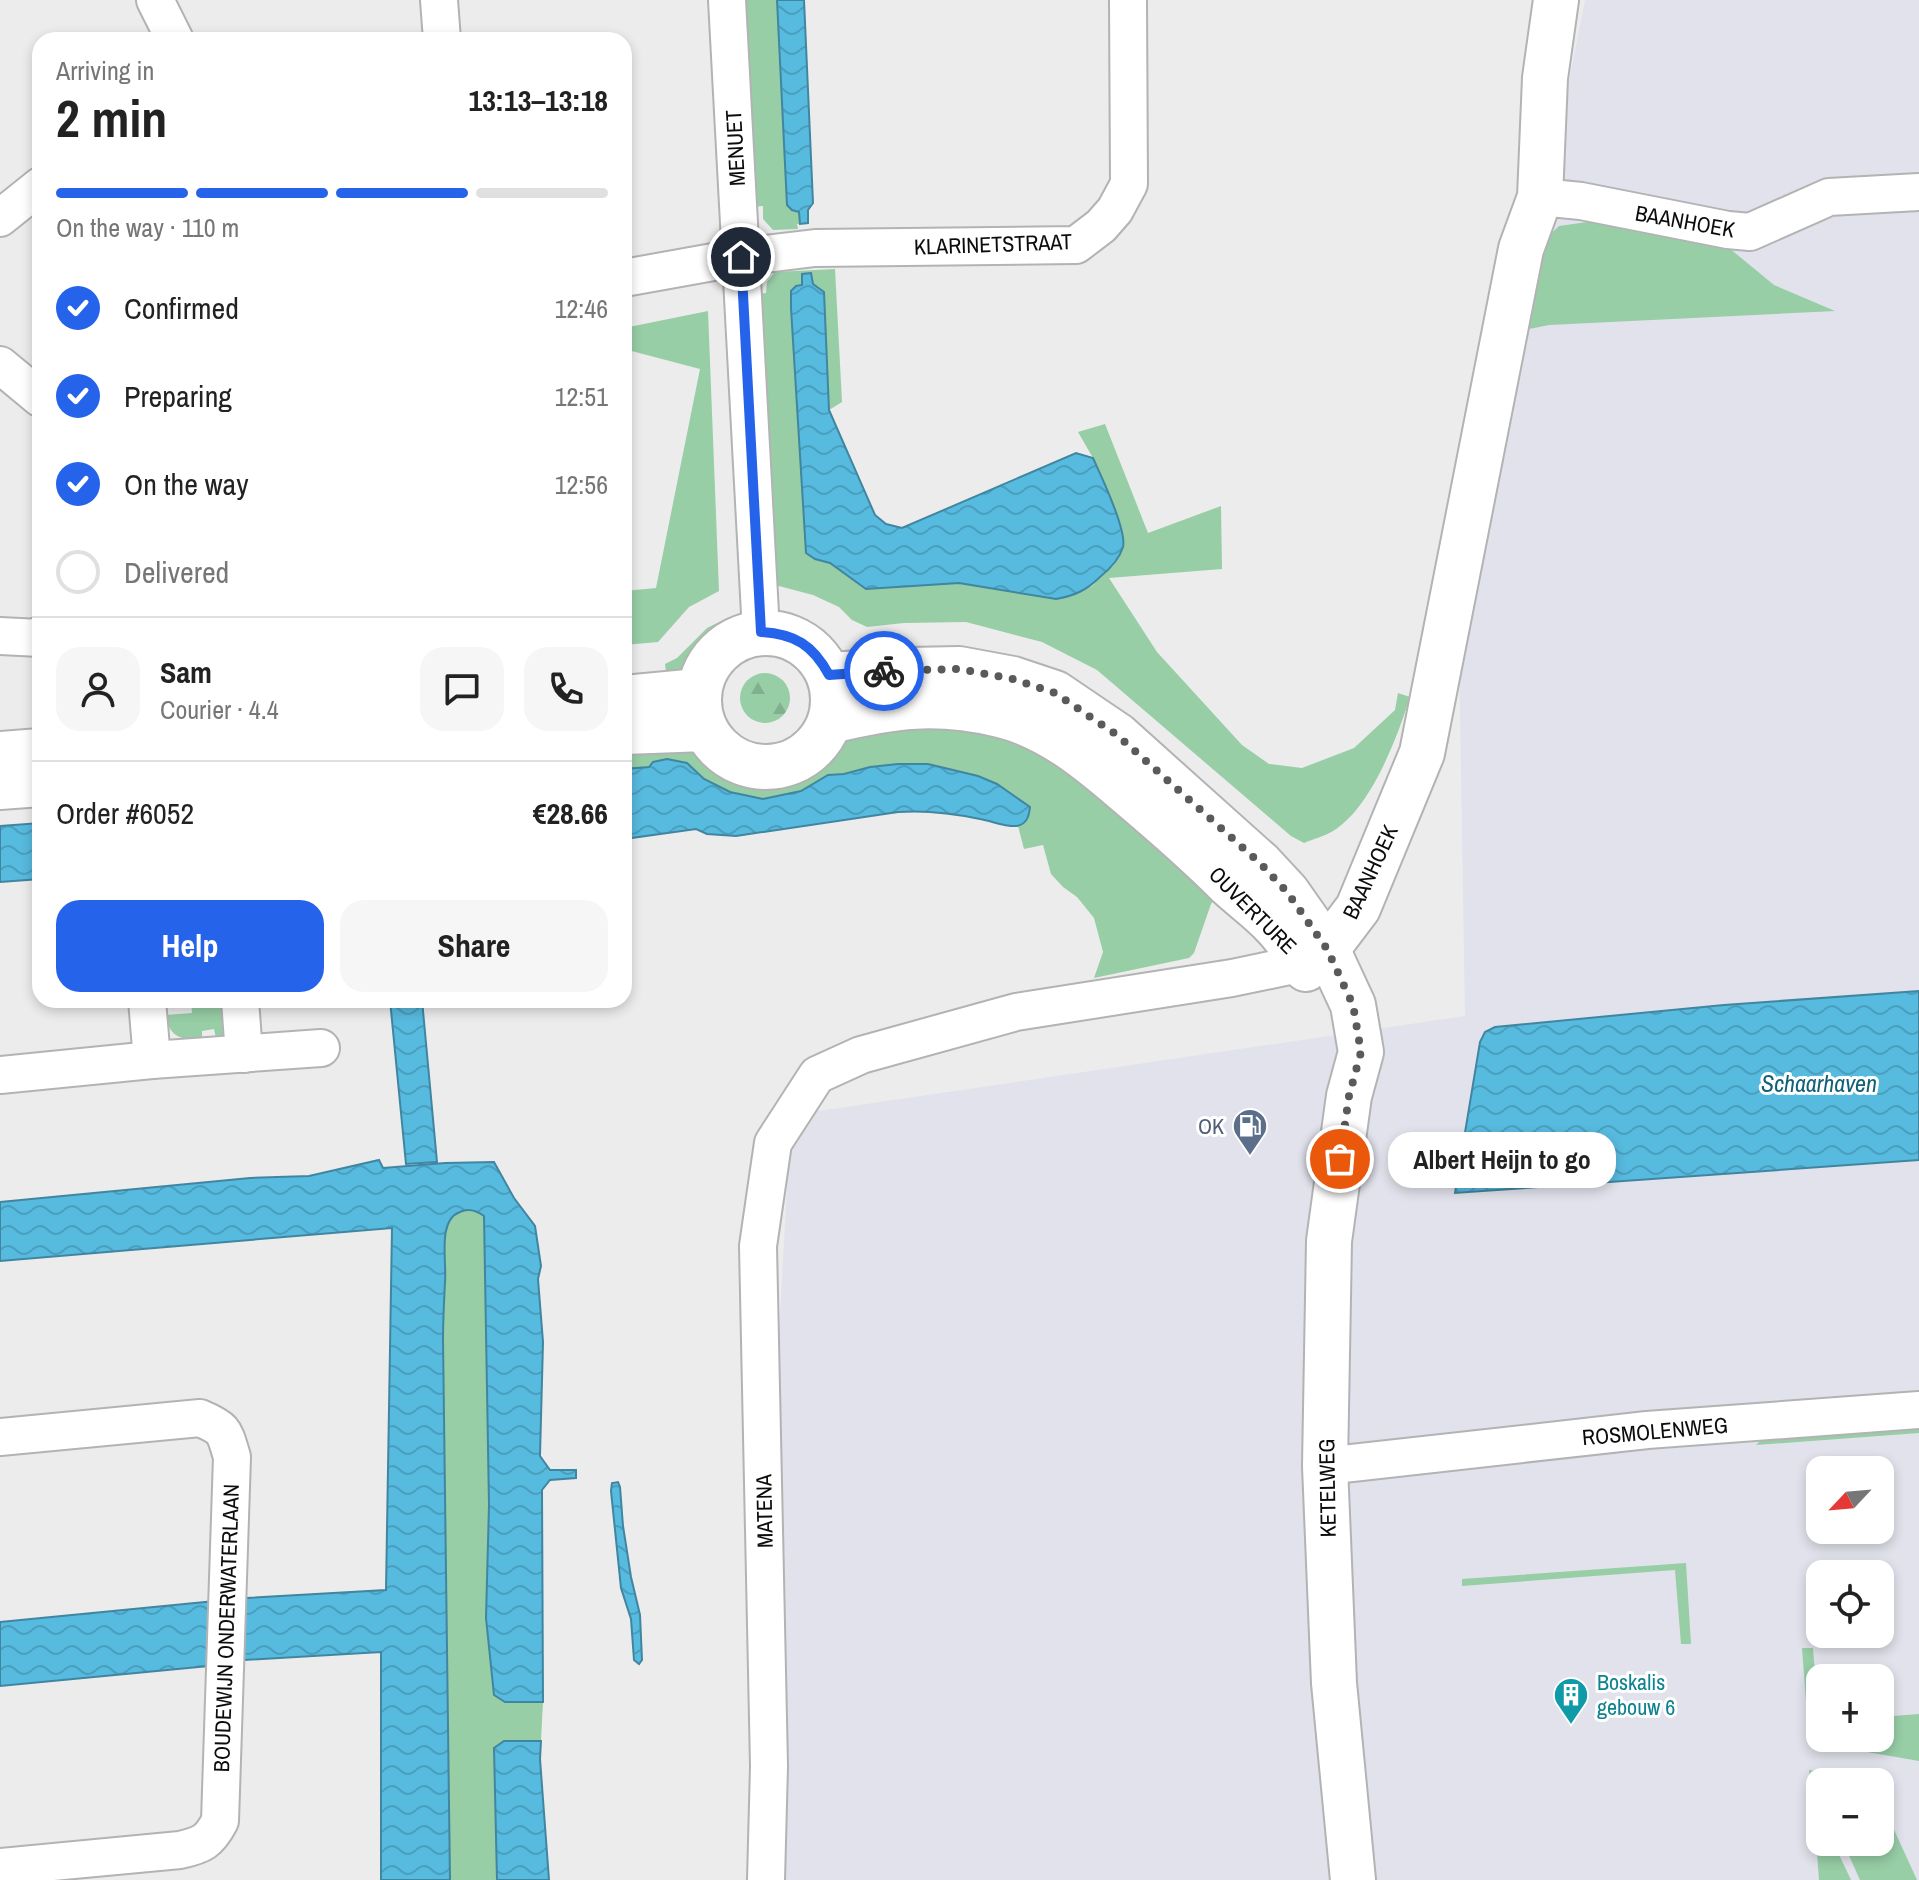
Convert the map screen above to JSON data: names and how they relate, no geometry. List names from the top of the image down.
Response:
{
  "streets": {
    "street": [
      "MENUET",
      "BAANHOEK",
      "KLARINETSTRAAT",
      "OUVERTURE",
      "ROSMOLENWEG",
      "KETELWEG",
      "MATENA",
      "BOUDEWIJN ONDERWATERLAAN"
    ]
  },
  "crossings": [
    ["MENUET", "KLARINETSTRAAT"],
    ["MENUET", "OUVERTURE"],
    ["BAANHOEK", "OUVERTURE"],
    ["BAANHOEK", "MATENA"],
    ["OUVERTURE", "KETELWEG"],
    ["OUVERTURE", "MATENA"],
    ["ROSMOLENWEG", "KETELWEG"]
  ],
  "water": ["Schaarhaven"],
  "places": {
    "fuel station": ["OK"],
    "other": ["Albert Heijn to go"],
    "building": ["Boskalis gebouw 6"]
  },
  "north": "bottom left",
  "page": {
    "heading": ["2 min", "Arriving in", "13:13–13:18"],
    "panel": [
      "Sam",
      "Courier · 4.4",
      "Order #6052",
      "€28.66"
    ],
    "bar": "On the way · 110 m",
    "list": [
      ["Confirmed", "12:46"],
      ["Preparing", "12:51"],
      ["On the way", "12:56"],
      "Delivered"
    ],
    "buttons": ["Help", "Share"],
    "bubble": "Albert Heijn to go",
    "map_buttons": ["+", "−"]
  }
}
